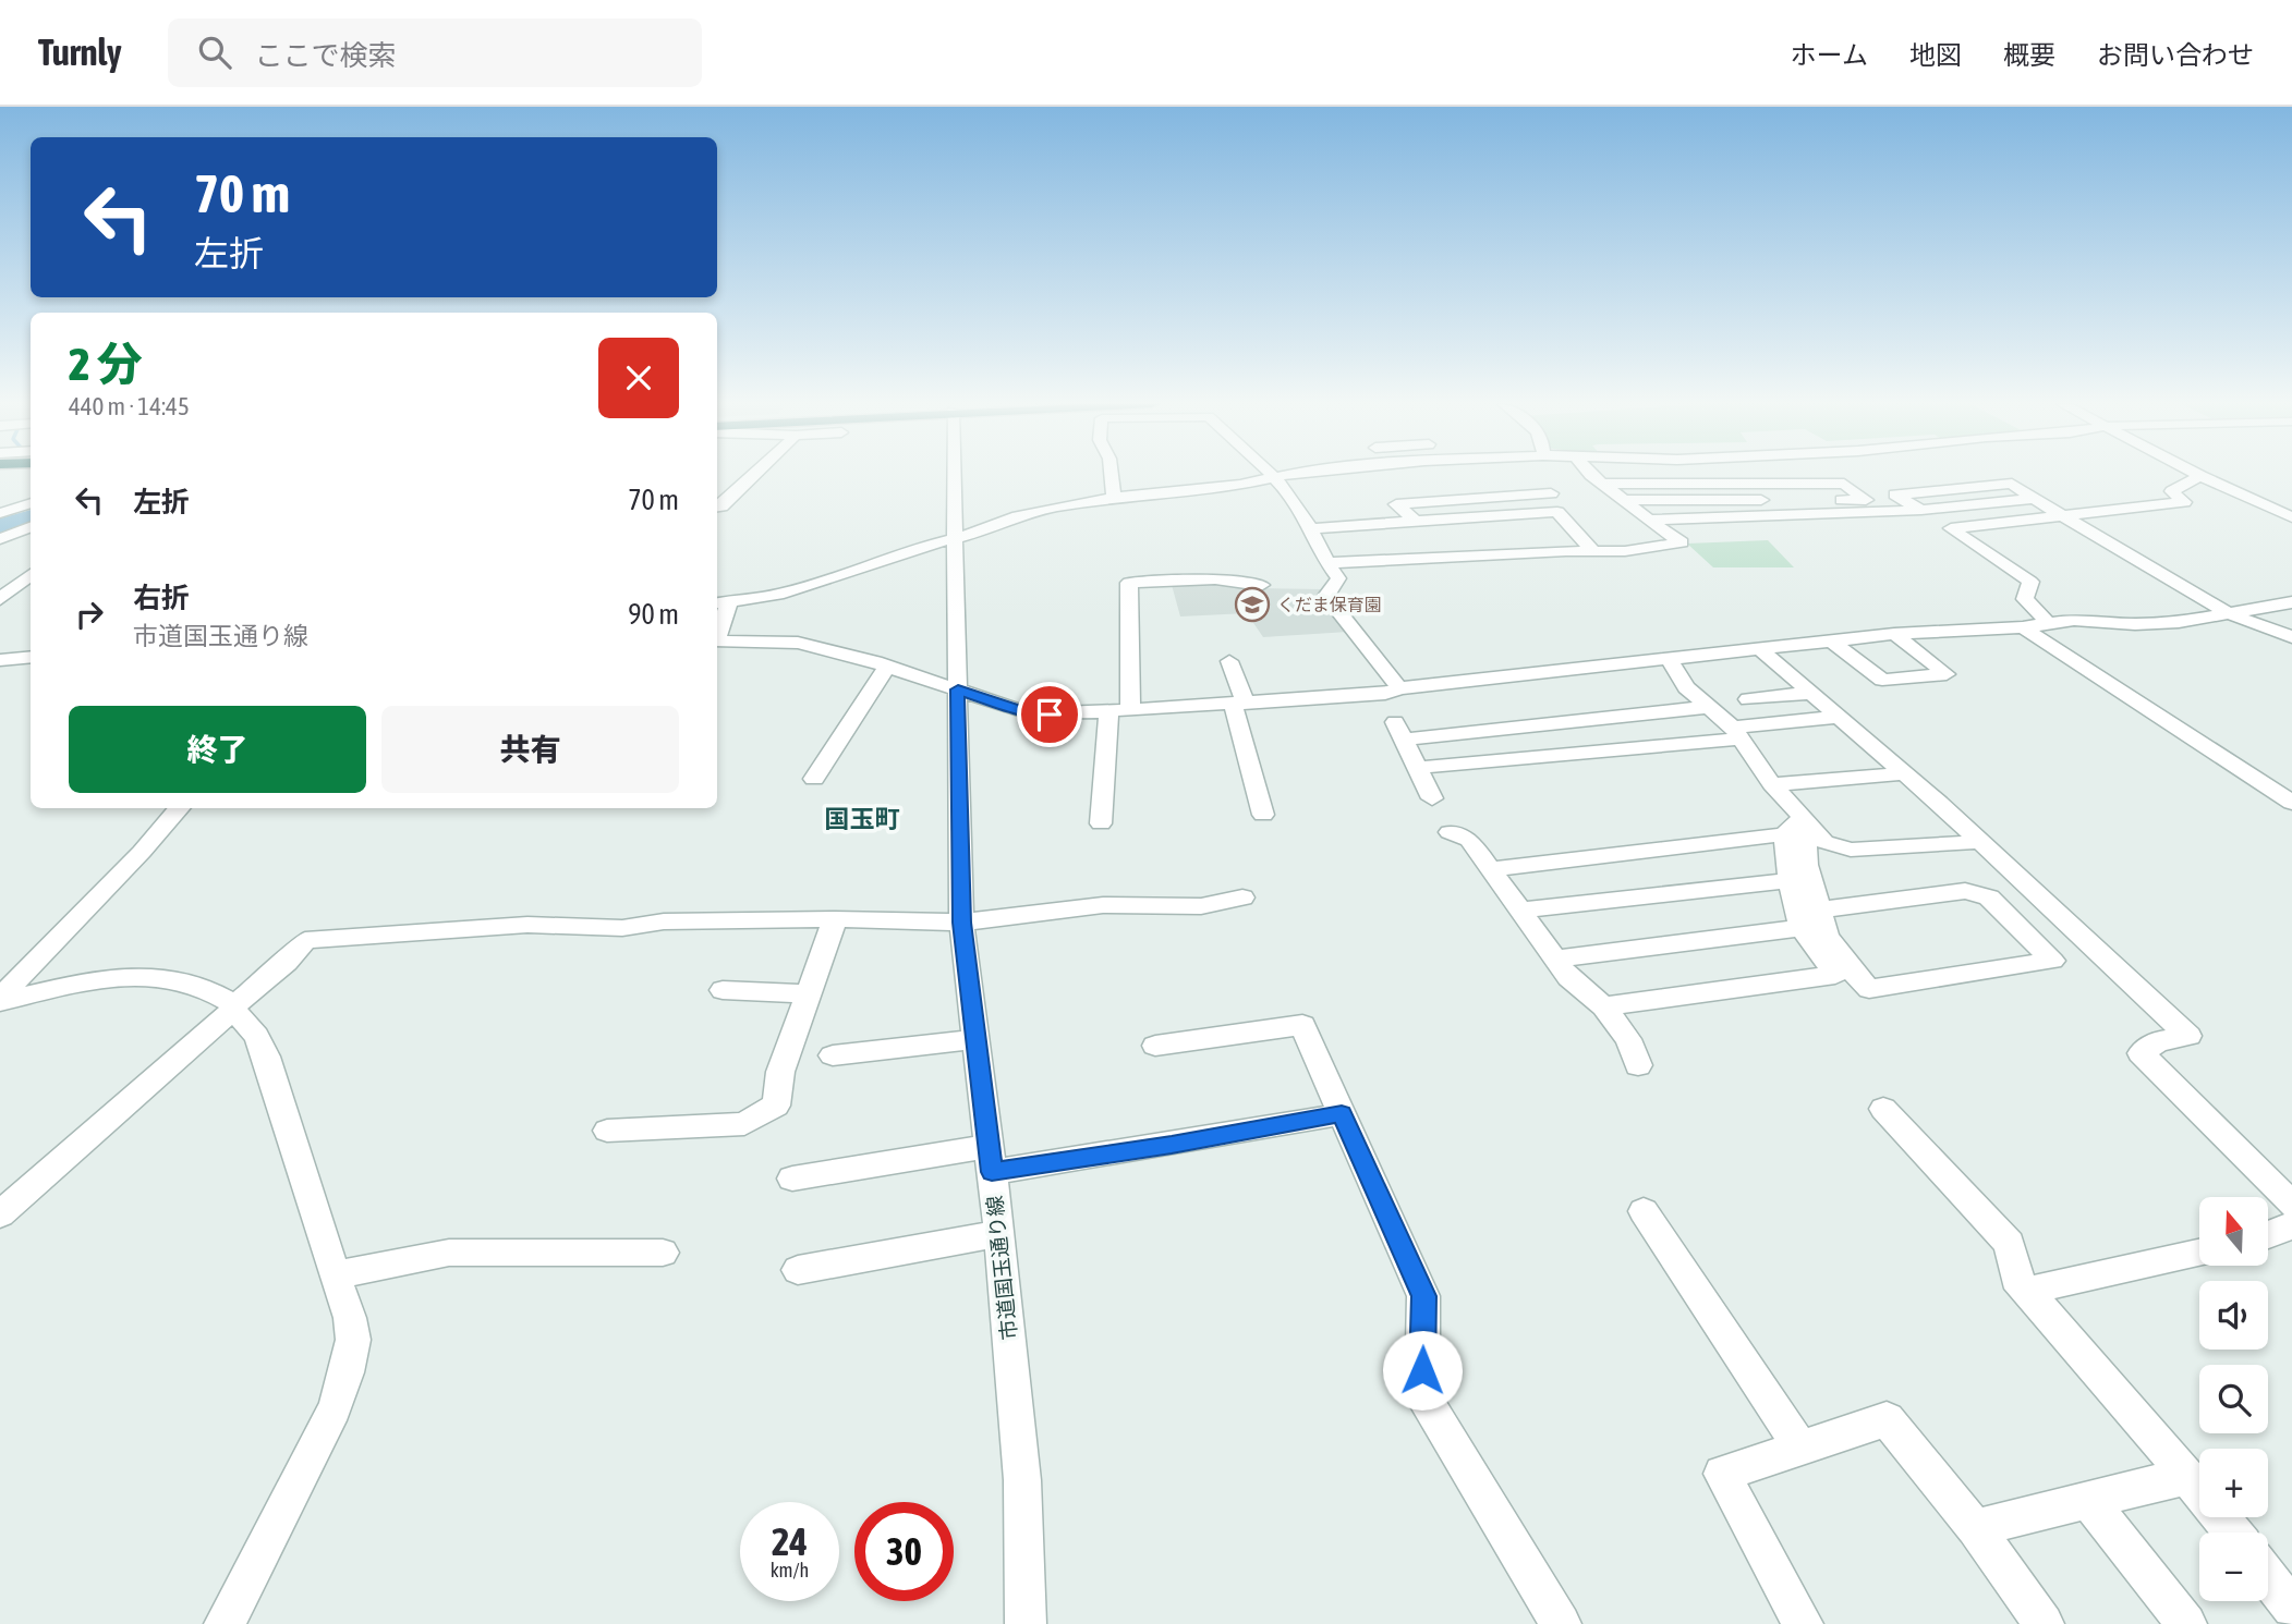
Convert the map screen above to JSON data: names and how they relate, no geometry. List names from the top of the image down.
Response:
{
  "streets": {
    "street": ["市道国玉通り線"]
  },
  "districts": ["国玉町"],
  "places": {
    "school or university": ["くだま保育園"]
  },
  "north": "top",
  "page": {
    "header": "Turnly",
    "search": "ここで検索",
    "nav": [
      "ホーム",
      "地図",
      "概要",
      "お問い合わせ"
    ],
    "turn": ["70 m", "左折"],
    "heading": ["2 分", "440 m · 14:45"],
    "list": [
      {
        "name": "左折",
        "value": "70 m"
      },
      {
        "name": "右折",
        "note": "市道国玉通り線",
        "value": "90 m"
      }
    ],
    "buttons": ["終了", "共有"],
    "map_buttons": ["+", "−"],
    "speed": "24 km/h",
    "limit": "30"
  }
}
